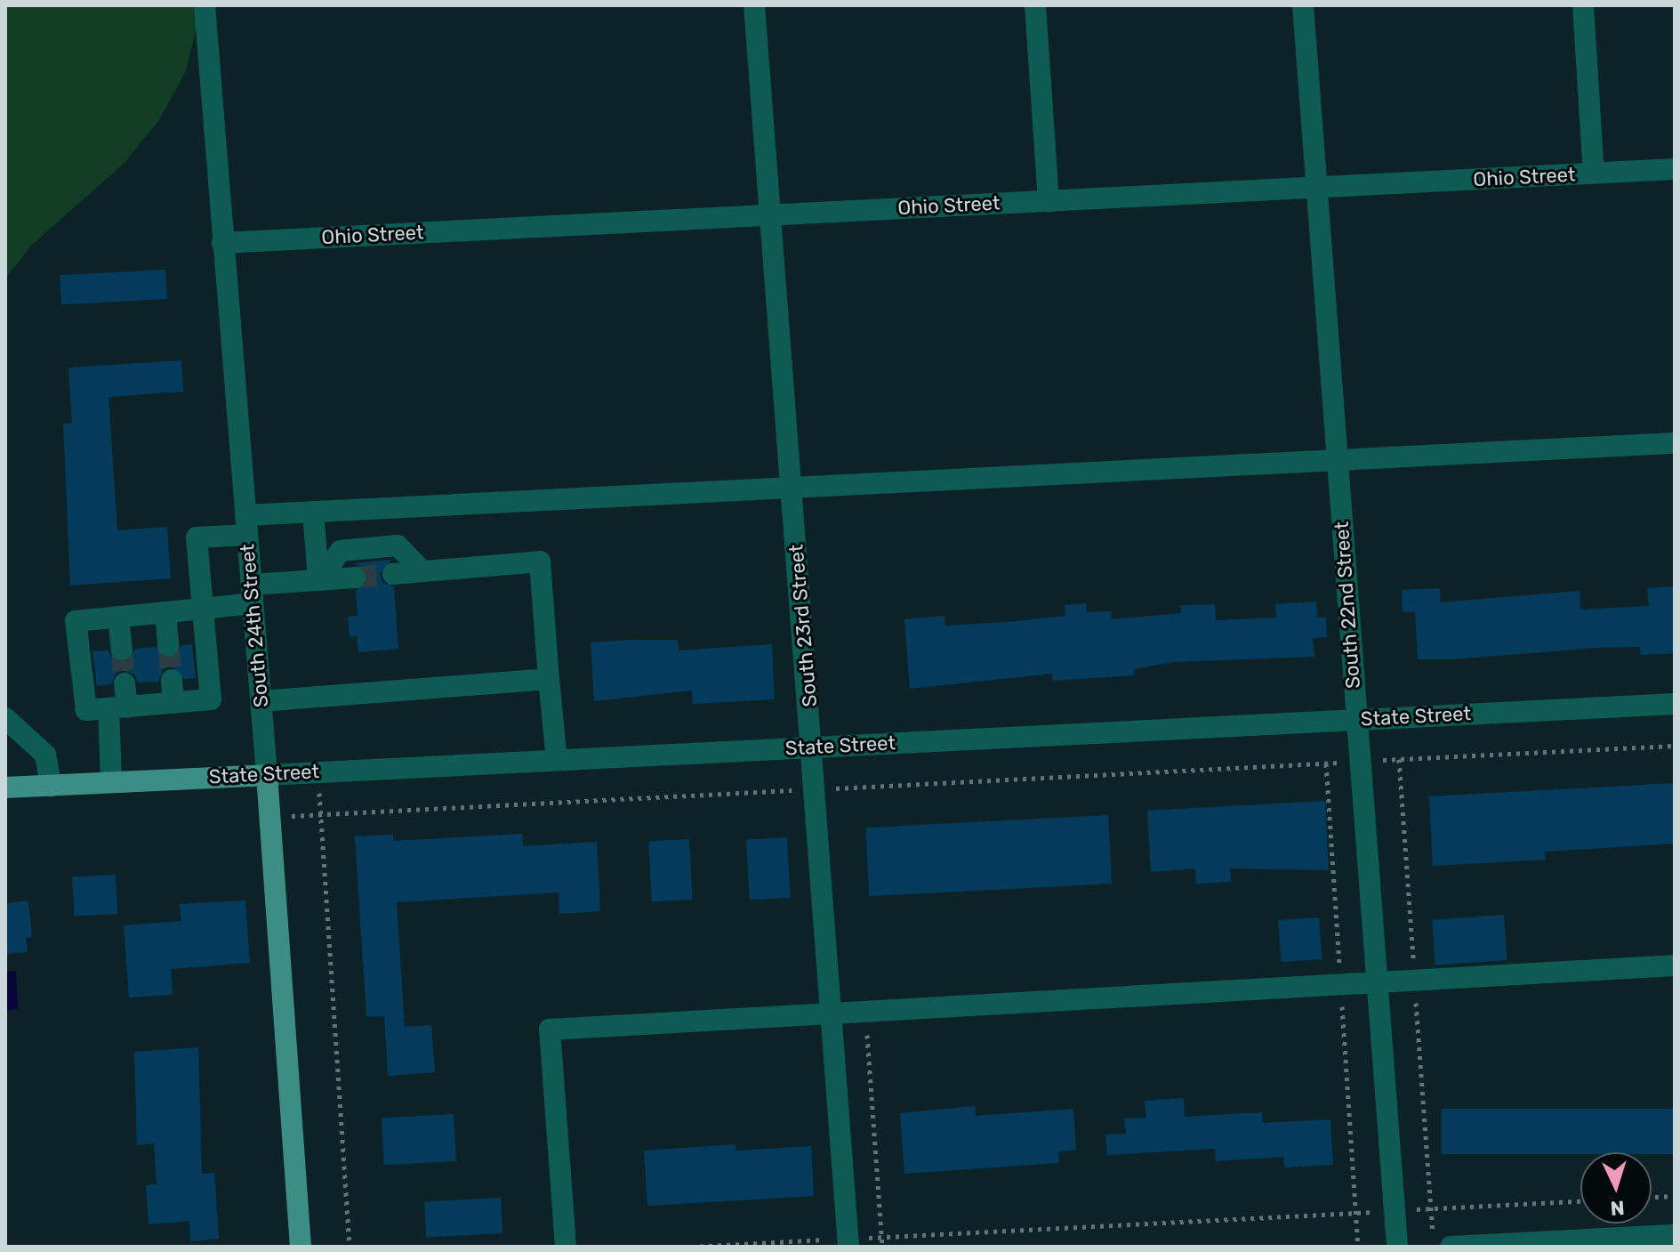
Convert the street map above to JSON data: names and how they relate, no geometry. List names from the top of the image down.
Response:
{
  "streets": {
    "main road": ["South 24th Street", "State Street"],
    "street": ["Ohio Street", "South 22nd Street", "South 23rd Street"]
  },
  "crossings": [
    ["Ohio Street", "South 22nd Street"],
    ["Ohio Street", "South 24th Street"],
    ["Ohio Street", "South 23rd Street"],
    ["South 22nd Street", "State Street"],
    ["South 24th Street", "State Street"],
    ["South 23rd Street", "State Street"]
  ],
  "north": "bottom"
}
